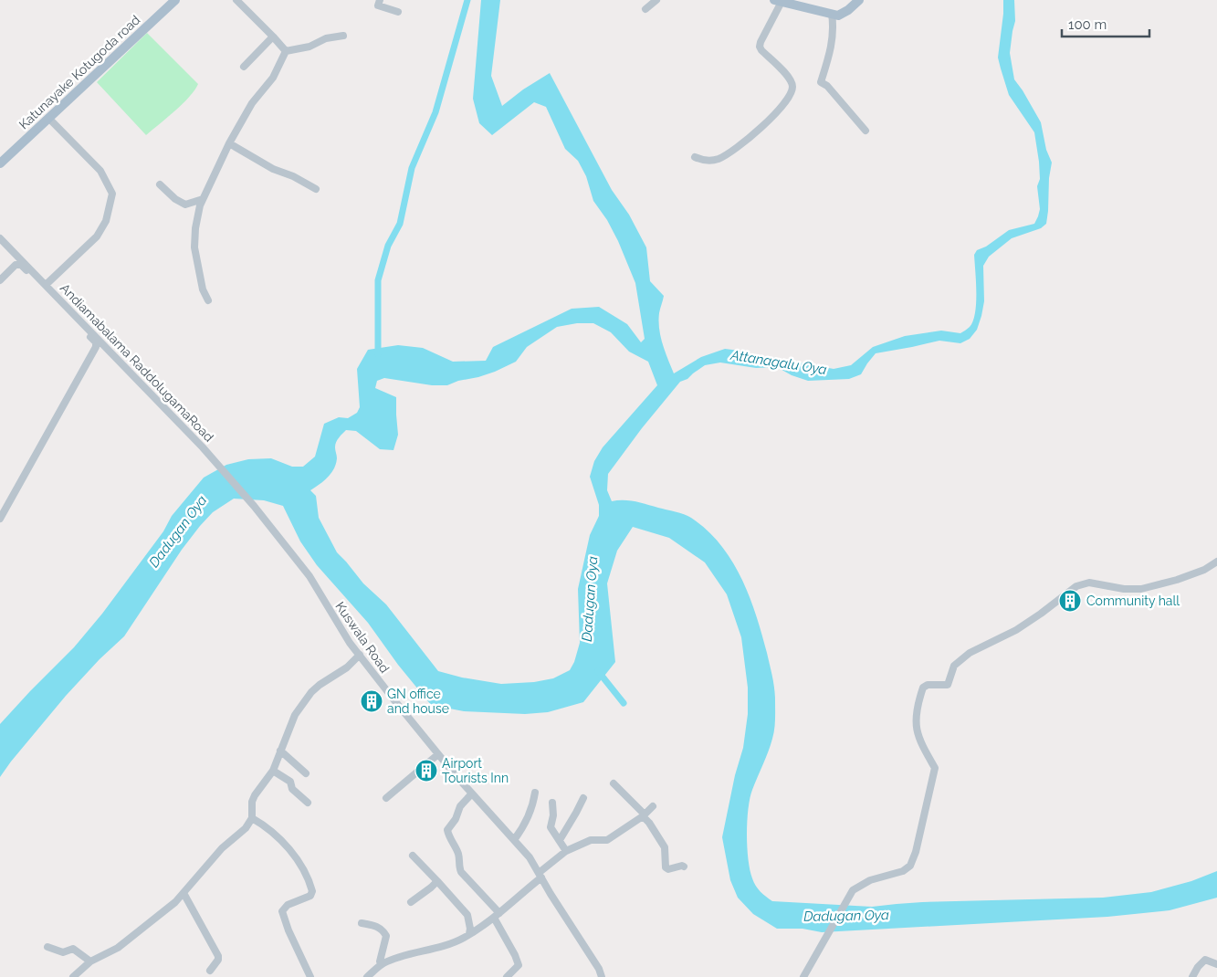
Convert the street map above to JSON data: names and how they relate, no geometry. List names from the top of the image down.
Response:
{
  "streets": {
    "main road": ["Katunayake Kotugoda road"],
    "street": ["Andiamabalama RaddolugamaRoad", "Kuswala Road"]
  },
  "crossings": [
    ["Andiamabalama RaddolugamaRoad", "Kuswala Road"]
  ],
  "water": ["Attanagalu Oya", "Dadugan Oya"],
  "places": {
    "building": ["Community hall", "GN office and house", "Airport Tourists Inn"]
  },
  "scale_bar": "100 m"
}
